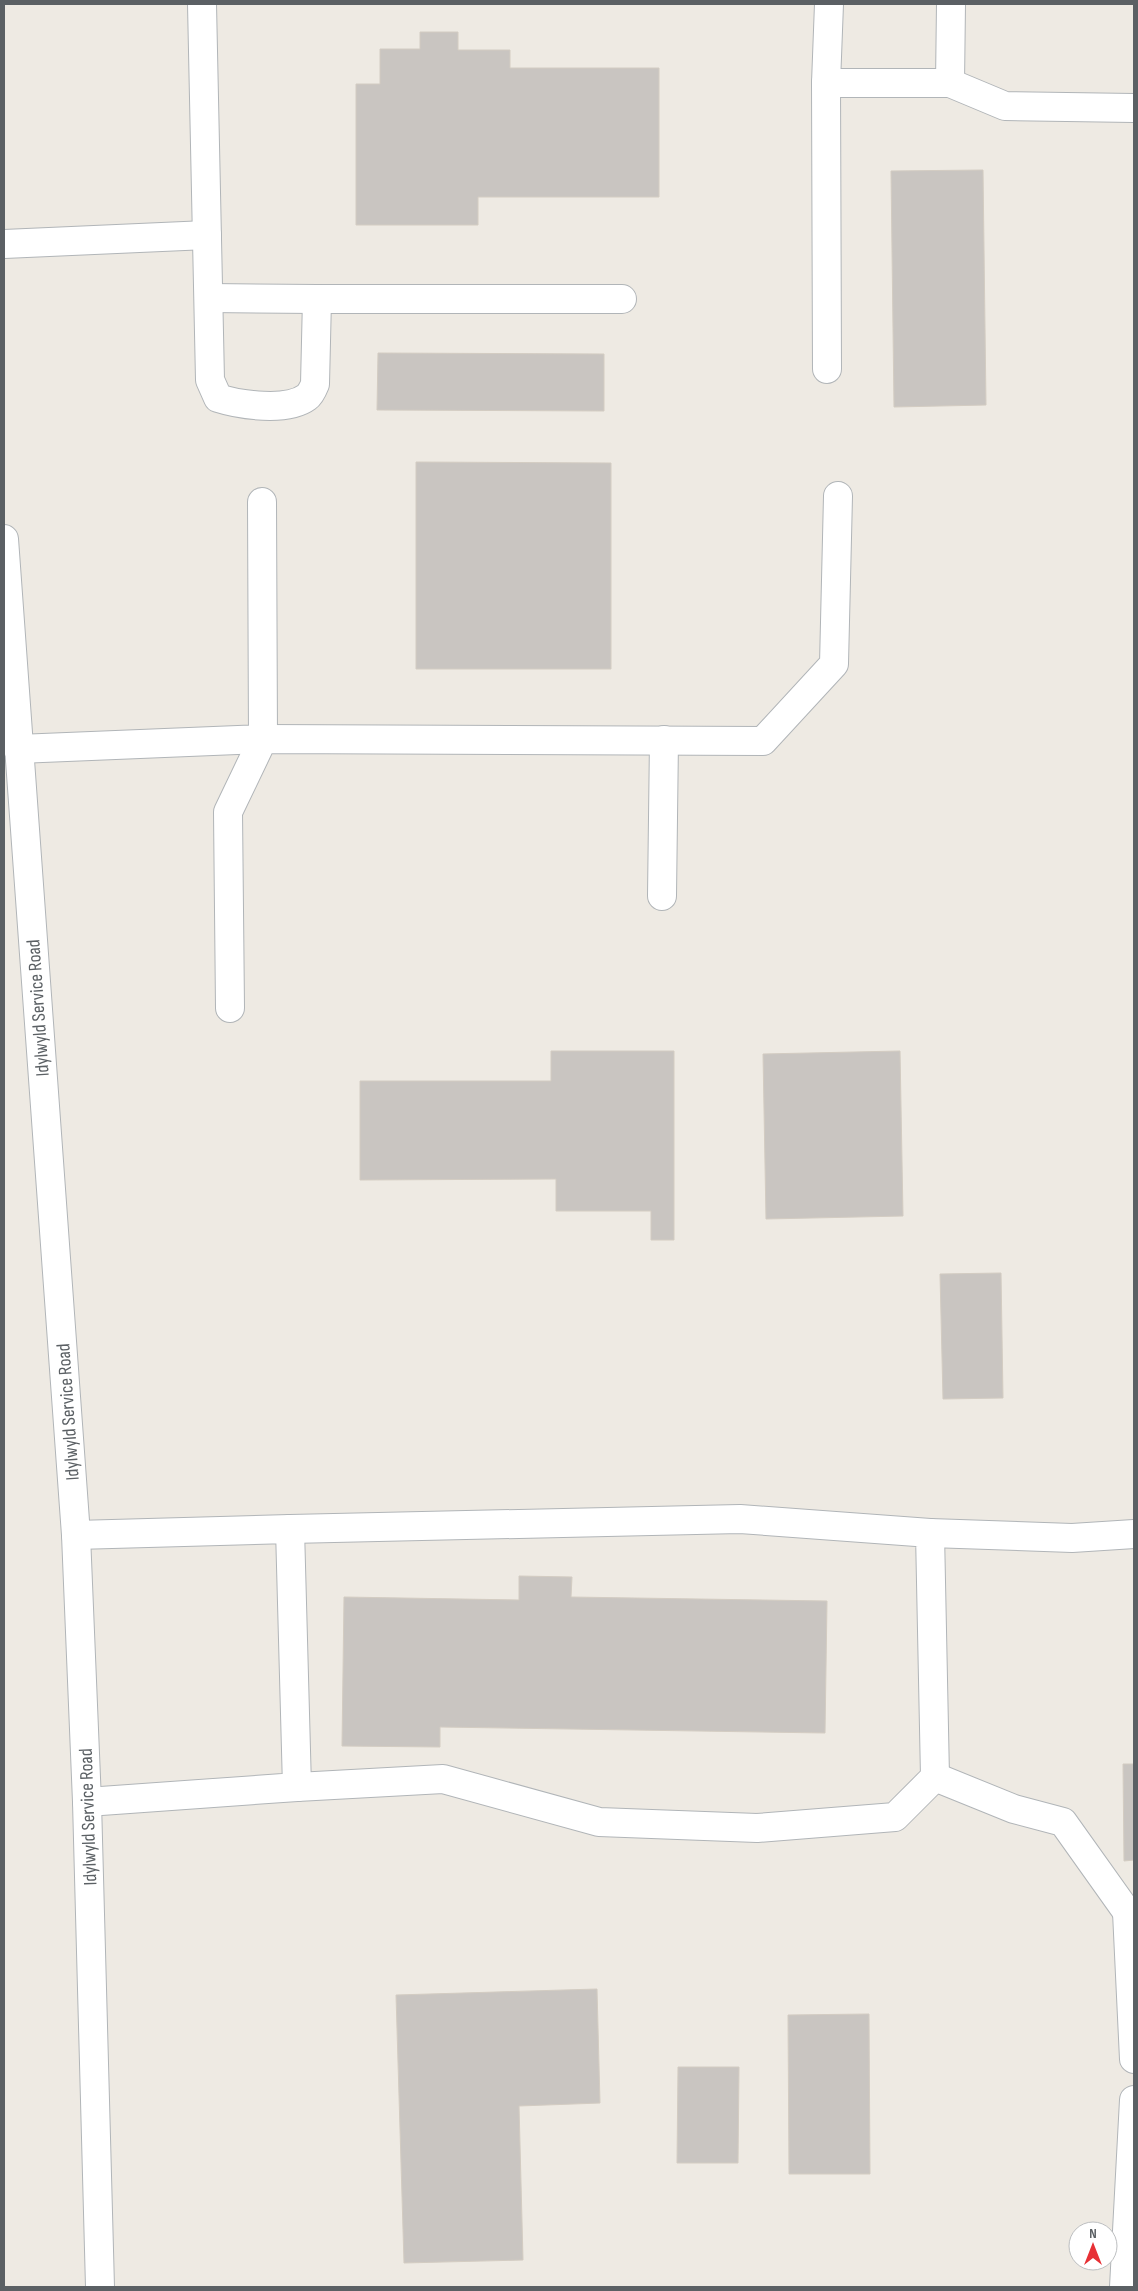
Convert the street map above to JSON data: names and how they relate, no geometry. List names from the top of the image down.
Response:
{
  "streets": {
    "street": ["Idylwyld Service Road"]
  },
  "north": "top"
}
